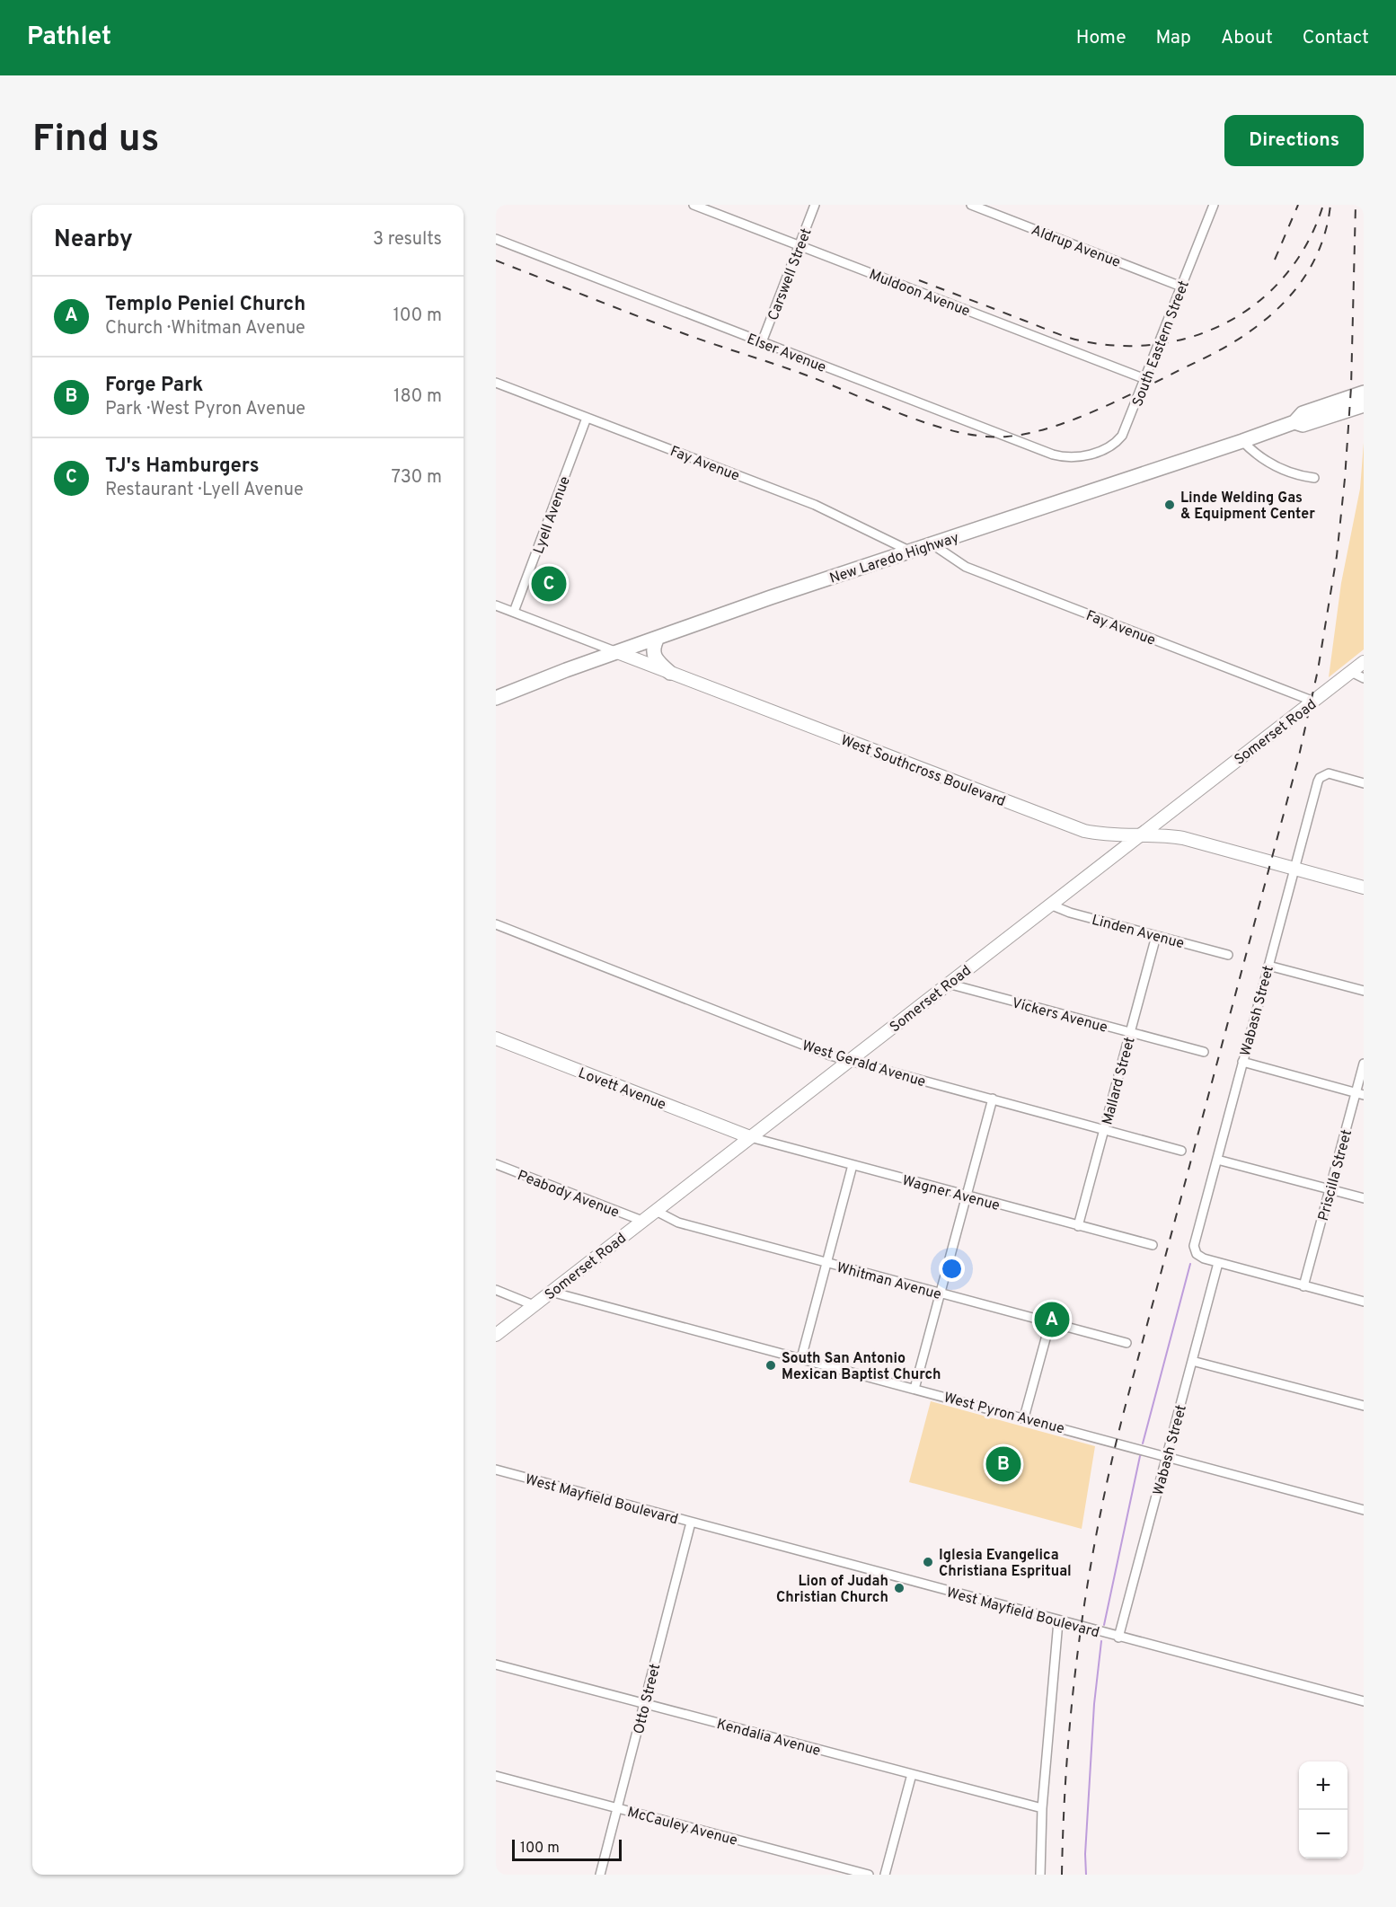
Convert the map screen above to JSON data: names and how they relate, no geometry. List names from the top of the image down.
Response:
{
  "streets": {
    "main road": [
      "New Laredo Highway",
      "Somerset Road",
      "West Southcross Boulevard",
      "Lovett Avenue"
    ],
    "street": [
      "Aldrup Avenue",
      "Carswell Street",
      "Muldoon Avenue",
      "South Eastern Street",
      "Elser Avenue",
      "Fay Avenue",
      "Lyell Avenue",
      "Linden Avenue",
      "Wabash Street",
      "Vickers Avenue",
      "West Gerald Avenue",
      "Mallard Street",
      "Priscilla Street",
      "Wagner Avenue",
      "Peabody Avenue",
      "Whitman Avenue",
      "West Pyron Avenue",
      "West Mayfield Boulevard",
      "Otto Street",
      "Kendalia Avenue",
      "McCauley Avenue"
    ]
  },
  "crossings": [
    ["Aldrup Avenue", "South Eastern Street"],
    ["Carswell Street", "Muldoon Avenue"],
    ["Carswell Street", "Elser Avenue"],
    ["Muldoon Avenue", "South Eastern Street"],
    ["South Eastern Street", "Elser Avenue"],
    ["Fay Avenue", "Lyell Avenue"],
    ["Fay Avenue", "New Laredo Highway"],
    ["Fay Avenue", "Somerset Road"],
    ["Lyell Avenue", "West Southcross Boulevard"],
    ["New Laredo Highway", "West Southcross Boulevard"],
    ["Somerset Road", "West Southcross Boulevard"],
    ["Somerset Road", "Linden Avenue"],
    ["Somerset Road", "Vickers Avenue"],
    ["Somerset Road", "West Gerald Avenue"],
    ["Somerset Road", "Lovett Avenue"],
    ["Somerset Road", "Wagner Avenue"],
    ["Somerset Road", "Peabody Avenue"],
    ["Somerset Road", "Whitman Avenue"],
    ["Somerset Road", "West Pyron Avenue"],
    ["West Southcross Boulevard", "Wabash Street"],
    ["Linden Avenue", "Mallard Street"],
    ["Wabash Street", "West Pyron Avenue"],
    ["Wabash Street", "West Mayfield Boulevard"],
    ["Vickers Avenue", "Mallard Street"],
    ["West Gerald Avenue", "Mallard Street"],
    ["Mallard Street", "Wagner Avenue"],
    ["Lovett Avenue", "Wagner Avenue"],
    ["West Mayfield Boulevard", "Otto Street"],
    ["Otto Street", "Kendalia Avenue"],
    ["Otto Street", "McCauley Avenue"]
  ],
  "places": [
    "Linde Welding Gas & Equipment Center",
    "South San Antonio Mexican Baptist Church",
    "Iglesia Evangelica Christiana Espritual",
    "Lion of Judah Christian Church"
  ],
  "scale_bar": "100 m",
  "page": {
    "header": "Pathlet",
    "nav": [
      "Home",
      "Map",
      "About",
      "Contact"
    ],
    "buttons": "Directions",
    "title": "Find us",
    "heading": ["Nearby", "3 results"],
    "list": [
      {
        "mark": "A",
        "name": "Templo Peniel Church",
        "note": "Church · Whitman Avenue",
        "value": "100 m"
      },
      {
        "mark": "B",
        "name": "Forge Park",
        "note": "Park · West Pyron Avenue",
        "value": "180 m"
      },
      {
        "mark": "C",
        "name": "TJ's Hamburgers",
        "note": "Restaurant · Lyell Avenue",
        "value": "730 m"
      }
    ],
    "pins": ["C", "A", "B"],
    "map_buttons": ["+", "−"],
    "scale": "100 m"
  }
}
